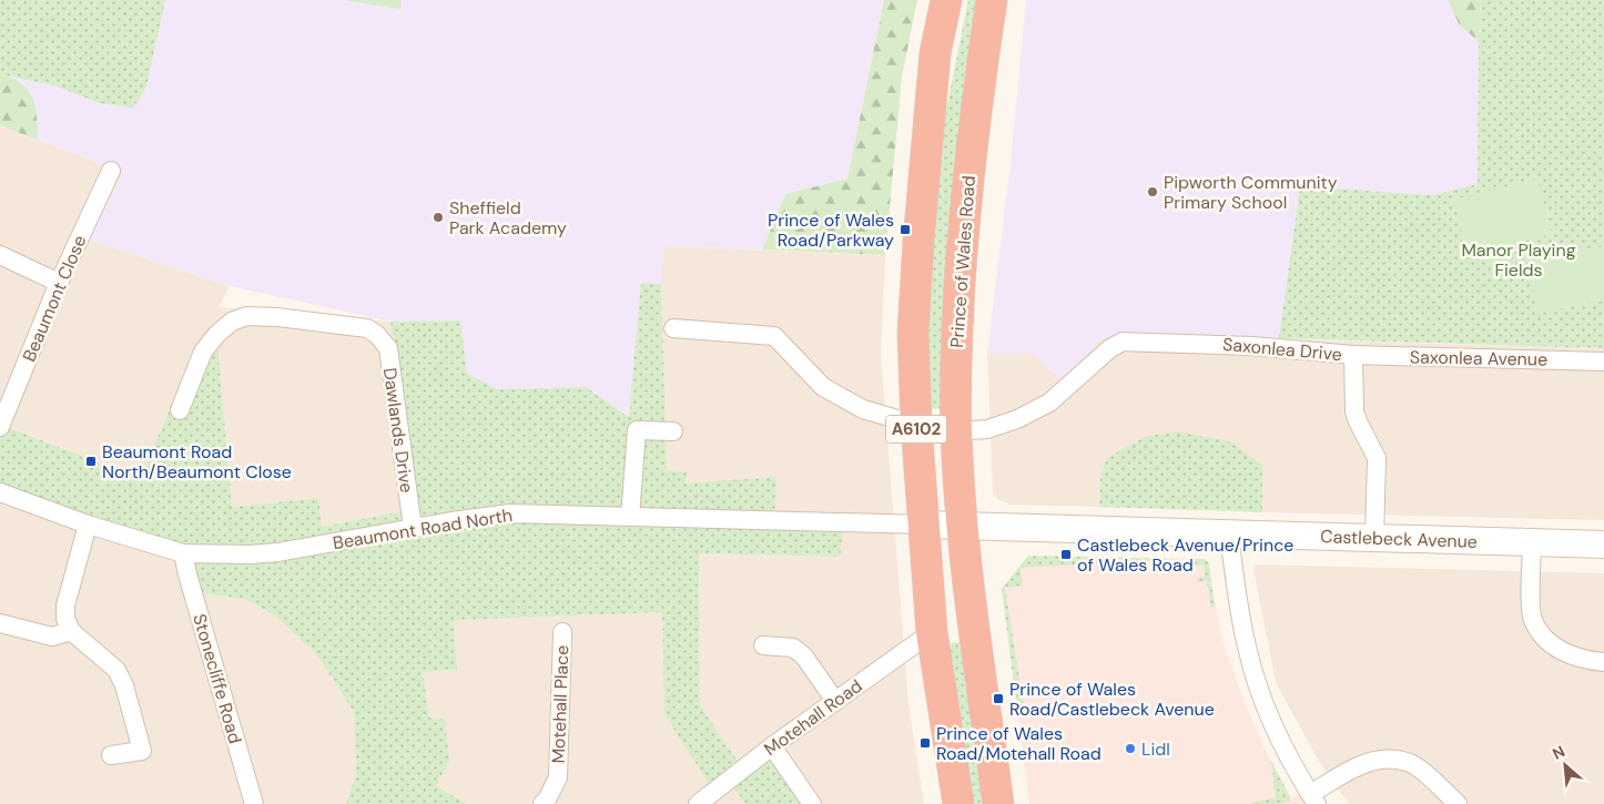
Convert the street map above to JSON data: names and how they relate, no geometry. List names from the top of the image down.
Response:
{
  "streets": {
    "highway": ["Prince of Wales Road", "A6102"],
    "street": [
      "Beaumont Close",
      "Saxonlea Drive",
      "Saxonlea Avenue",
      "Dawlands Drive",
      "Beaumont Road North",
      "Castlebeck Avenue",
      "Stonecliffe Road",
      "Motehall Place",
      "Motehall Road"
    ]
  },
  "crossings": [
    ["Prince of Wales Road", "Saxonlea Drive"],
    ["Prince of Wales Road", "Castlebeck Avenue"],
    ["Saxonlea Drive", "Saxonlea Avenue"],
    ["Saxonlea Drive", "Castlebeck Avenue"],
    ["A6102", "Beaumont Road North"],
    ["A6102", "Motehall Road"],
    ["Dawlands Drive", "Beaumont Road North"],
    ["Beaumont Road North", "Stonecliffe Road"]
  ],
  "parks": ["Manor Playing Fields"],
  "places": {
    "other": ["Pipworth Community Primary School", "Sheffield Park Academy", "Lidl"],
    "transit": [
      "Prince of Wales Road/Parkway",
      "Beaumont Road North/Beaumont Close",
      "Castlebeck Avenue/Prince of Wales Road",
      "Prince of Wales Road/Castlebeck Avenue",
      "Prince of Wales Road/Motehall Road"
    ]
  },
  "north": "top left"
}
